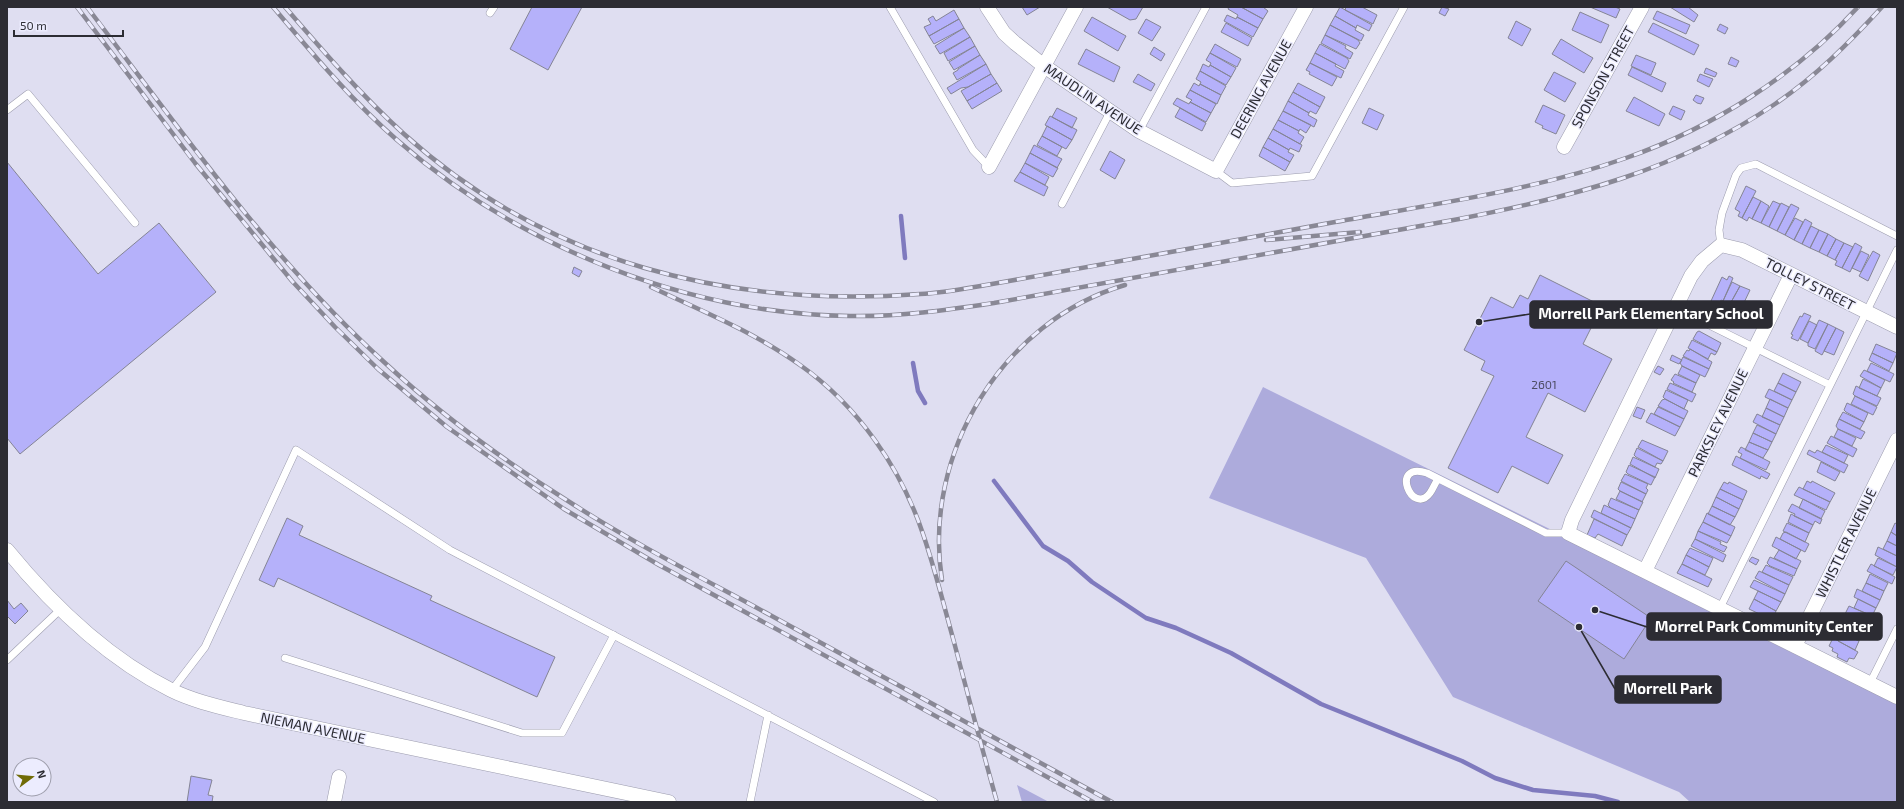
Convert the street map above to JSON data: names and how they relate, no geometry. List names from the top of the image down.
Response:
{
  "streets": {
    "street": [
      "SPONSON STREET",
      "DEERING AVENUE",
      "MAUDLIN AVENUE",
      "TOLLEY STREET",
      "PARKSLEY AVENUE",
      "WHISTLER AVENUE",
      "NIEMAN AVENUE"
    ]
  },
  "crossings": [
    ["DEERING AVENUE", "MAUDLIN AVENUE"],
    ["TOLLEY STREET", "PARKSLEY AVENUE"]
  ],
  "places": ["Morrell Park Elementary School", "Morrel Park Community Center", "Morrell Park"],
  "house_numbers": ["2601"],
  "scale_bar": "50 m",
  "north": "right"
}
